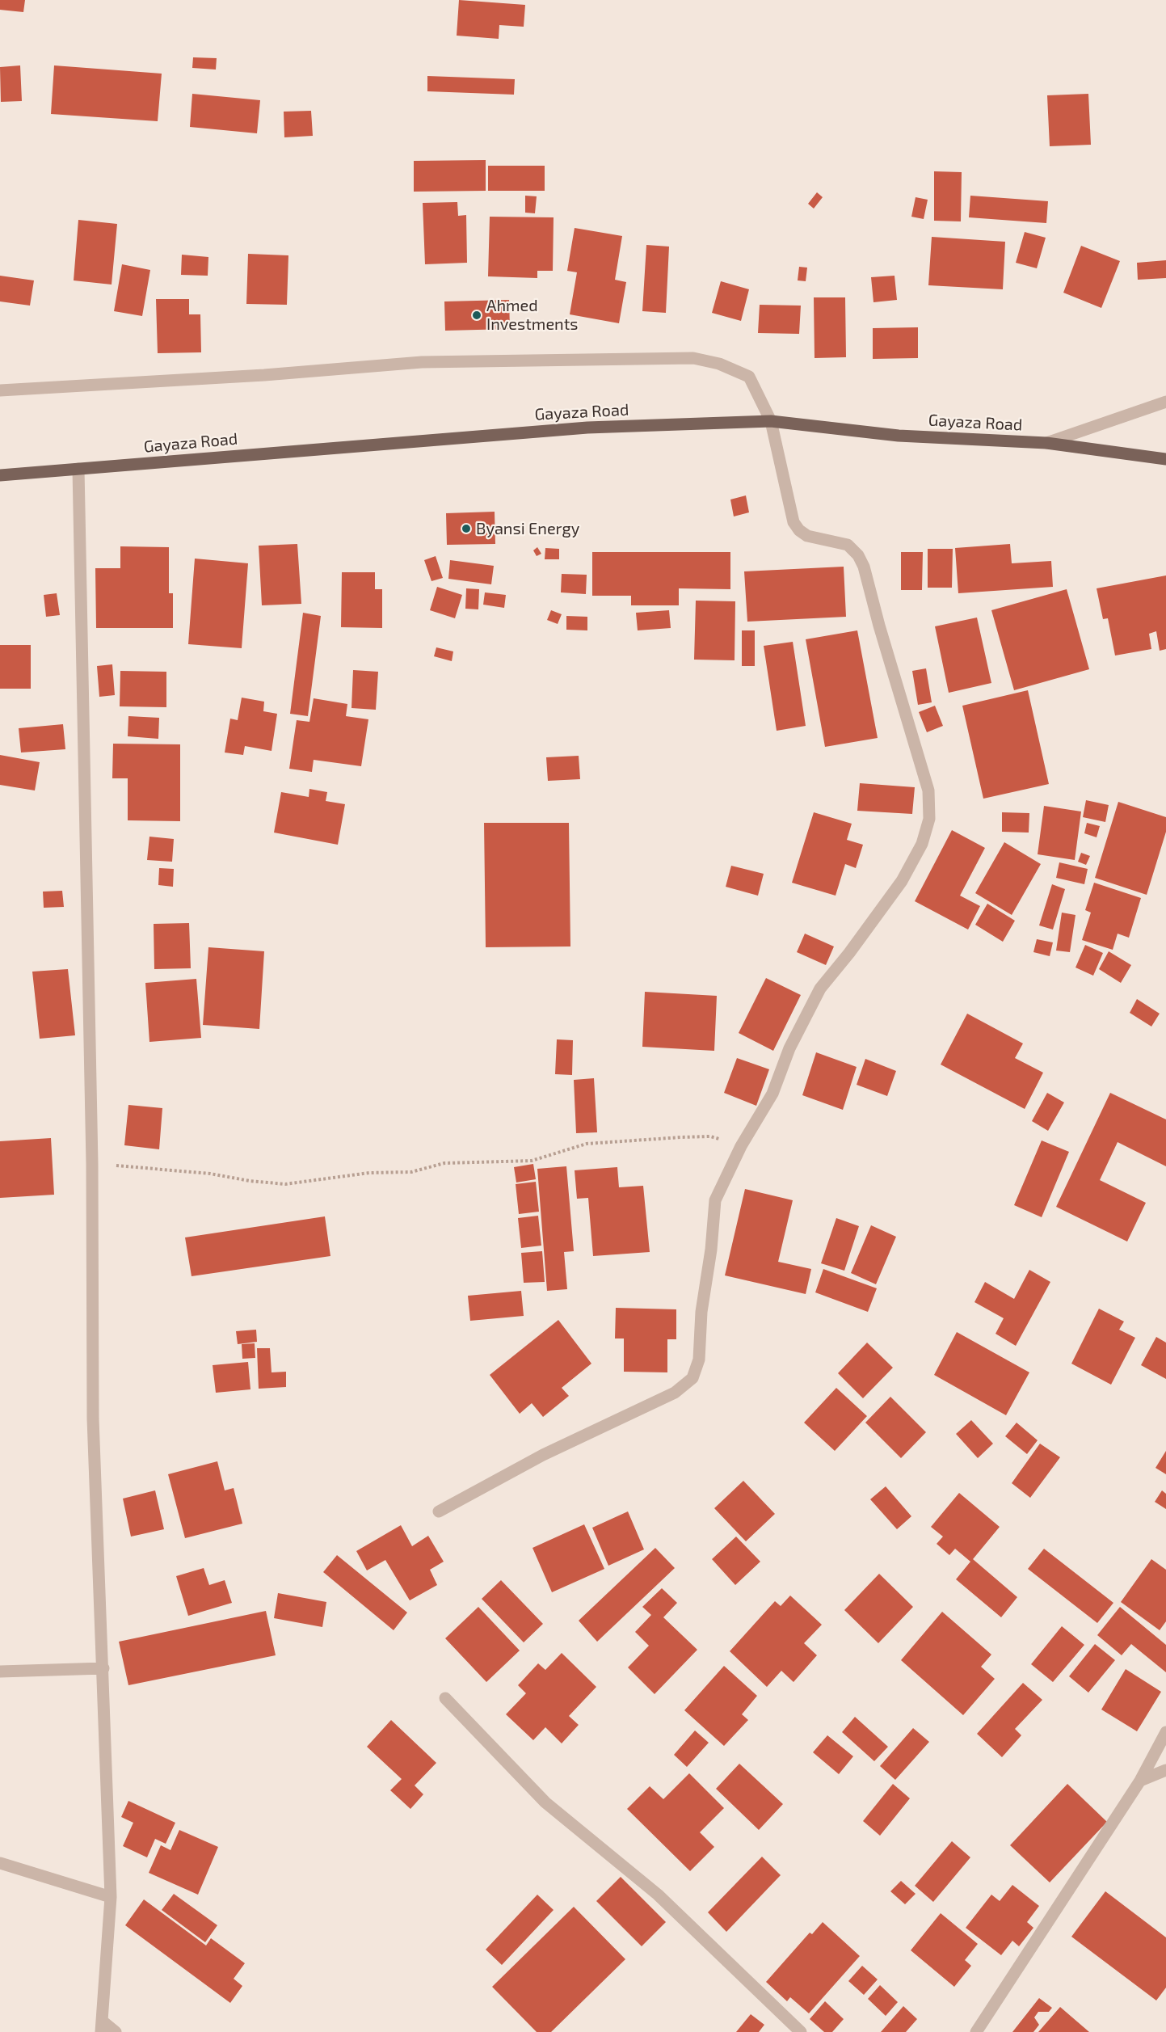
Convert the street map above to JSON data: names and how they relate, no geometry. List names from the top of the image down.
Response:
{
  "streets": {
    "main road": ["Gayaza Road"]
  },
  "places": ["Ahmed Investments", "Byansi Energy"]
}
